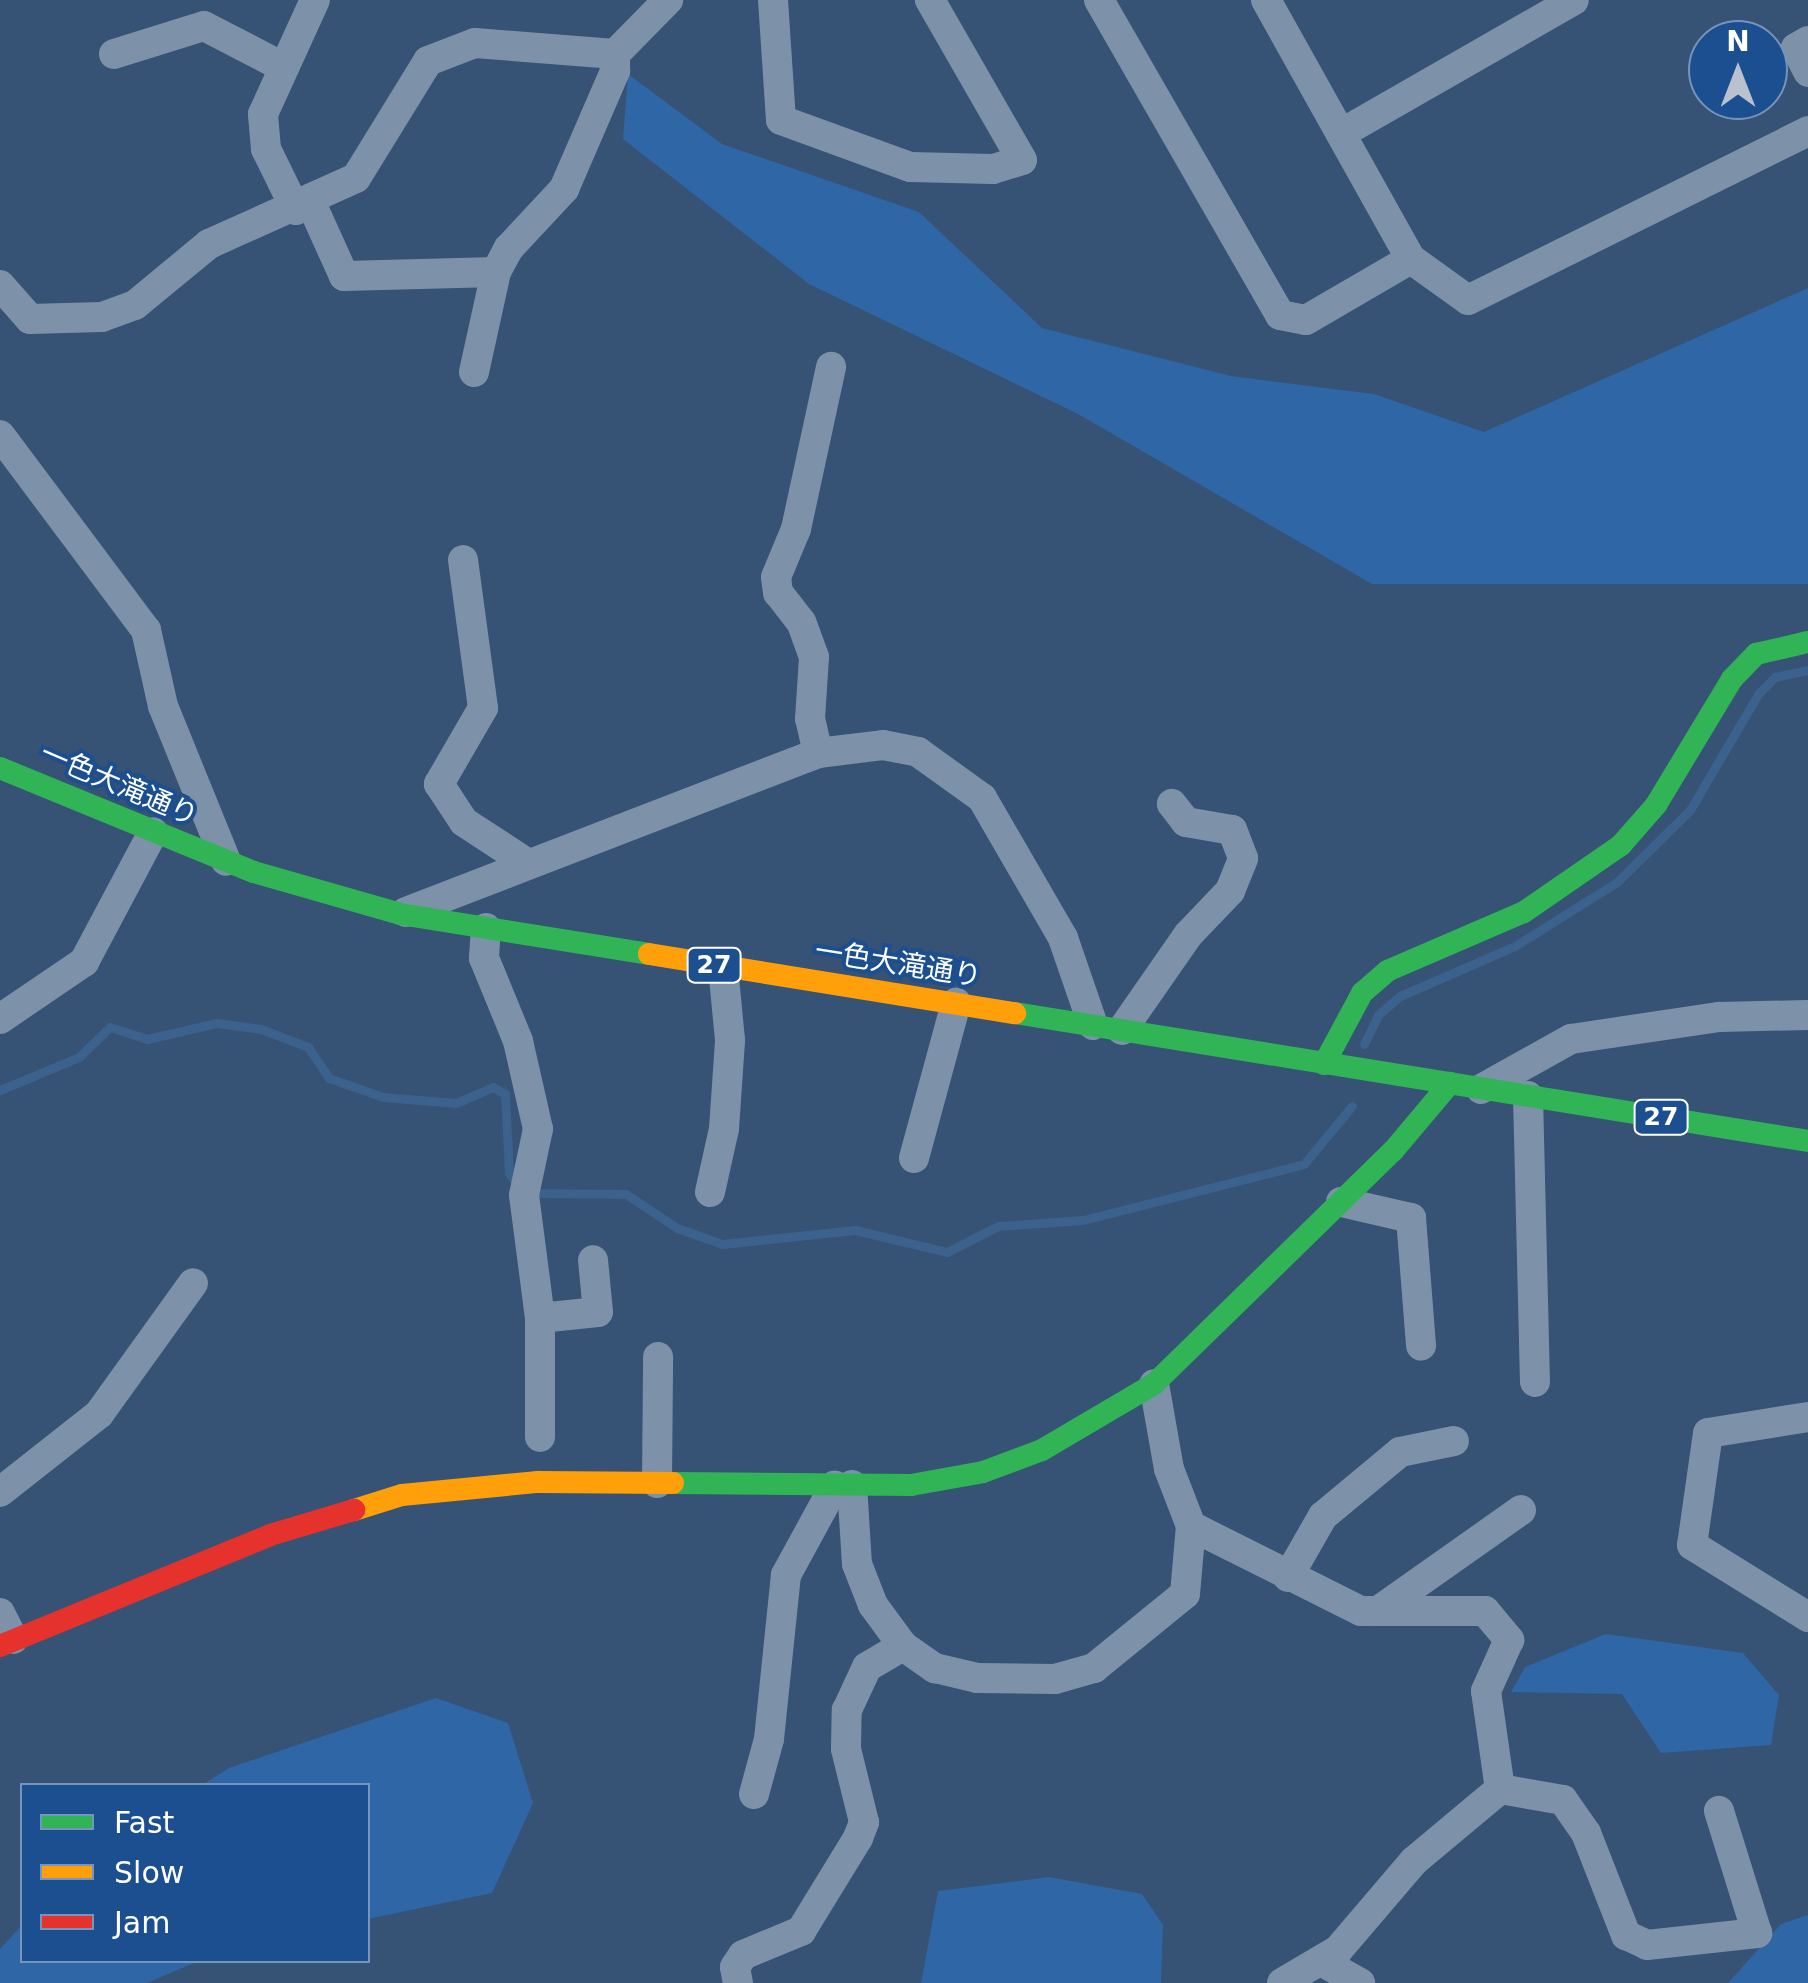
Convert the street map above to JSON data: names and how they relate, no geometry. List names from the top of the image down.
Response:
{
  "streets": {
    "street": ["一色大滝通り", "27"]
  },
  "legend": ["Fast", "Slow", "Jam"],
  "north": "top"
}
